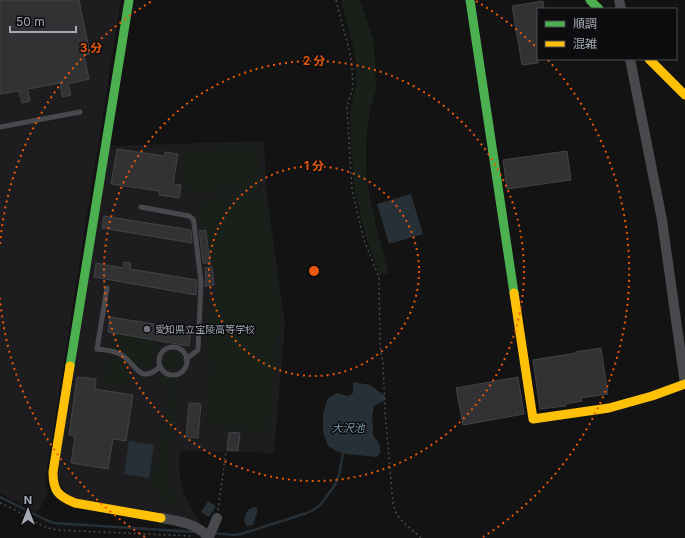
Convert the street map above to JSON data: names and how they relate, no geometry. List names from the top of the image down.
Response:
{
  "water": ["大沢池"],
  "places": ["愛知県立宝陵高等学校"],
  "legend": ["順調", "混雑"],
  "scale_bar": "50 m",
  "north": "top",
  "rings": ["3 分", "2 分", "1 分"]
}
